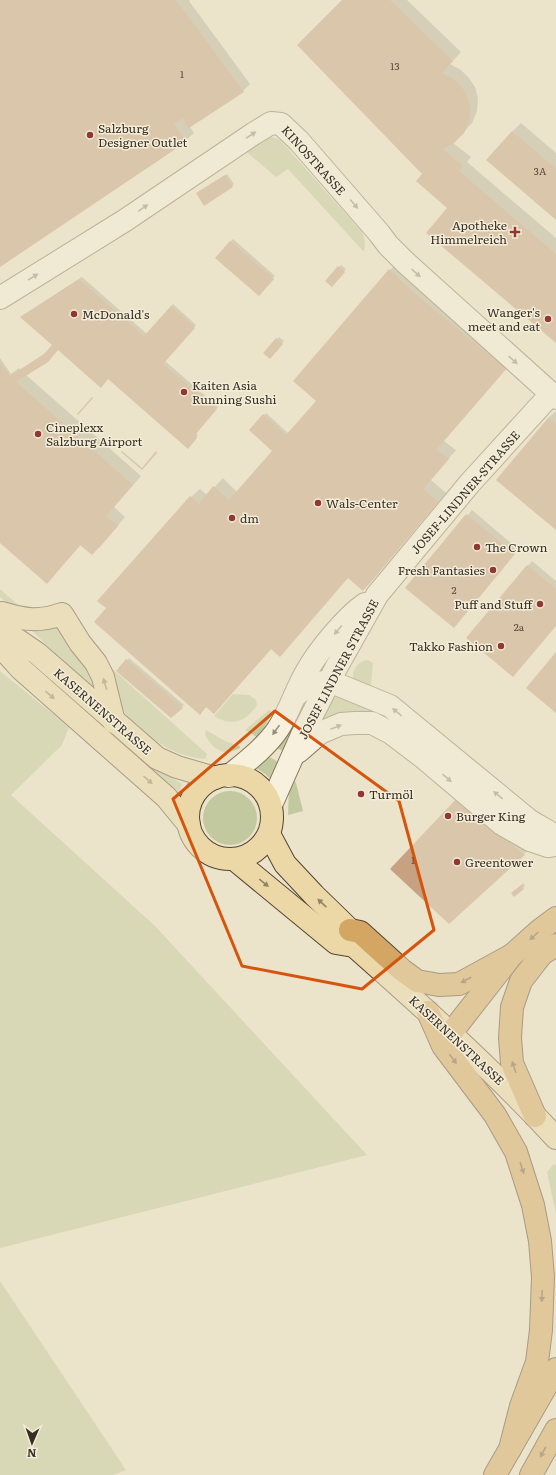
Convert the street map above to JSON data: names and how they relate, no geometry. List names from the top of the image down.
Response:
{
  "streets": {
    "main road": ["KASERNENSTRASSE"],
    "street": ["KINOSTRASSE", "JOSEF-LINDNER-STRASSE", "JOSEF LINDNER STRASSE"]
  },
  "crossings": [
    ["KINOSTRASSE", "JOSEF-LINDNER-STRASSE"],
    ["JOSEF-LINDNER-STRASSE", "JOSEF LINDNER STRASSE"],
    ["JOSEF LINDNER STRASSE", "KASERNENSTRASSE"]
  ],
  "places": {
    "other": [
      "Salzburg Designer Outlet",
      "McDonald's",
      "Wanger's meet and eat",
      "Kaiten Asia Running Sushi",
      "Cineplexx Salzburg Airport",
      "Wals-Center",
      "dm",
      "The Crown",
      "Fresh Fantasies",
      "Puff and Stuff",
      "Takko Fashion",
      "Turmöl",
      "Burger King",
      "Greentower"
    ],
    "health": ["Apotheke Himmelreich"]
  },
  "house_numbers": [
    "13",
    "1",
    "3A",
    "2",
    "2a",
    "1"
  ],
  "north": "bottom"
}
